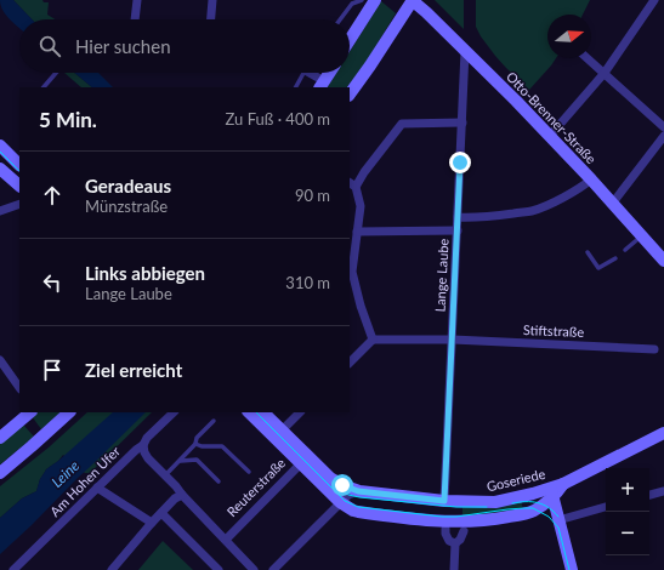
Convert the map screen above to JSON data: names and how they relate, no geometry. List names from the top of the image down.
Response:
{
  "streets": {
    "street": [
      "Otto-Brenner-Straße",
      "Lange Laube",
      "Stiftstraße",
      "Goseriede",
      "Am Hohen Ufer",
      "Reuterstraße"
    ]
  },
  "crossings": [
    ["Otto-Brenner-Straße", "Lange Laube"],
    ["Lange Laube", "Stiftstraße"],
    ["Lange Laube", "Goseriede"],
    ["Goseriede", "Reuterstraße"]
  ],
  "water": ["Leine"],
  "north": "right",
  "page": {
    "search": "Hier suchen",
    "heading": ["5 Min.", "Zu Fuß · 400 m"],
    "list": [
      ["Geradeaus", "Münzstraße", "90 m"],
      ["Links abbiegen", "Lange Laube", "310 m"],
      "Ziel erreicht"
    ],
    "map_buttons": ["+", "−"]
  }
}
